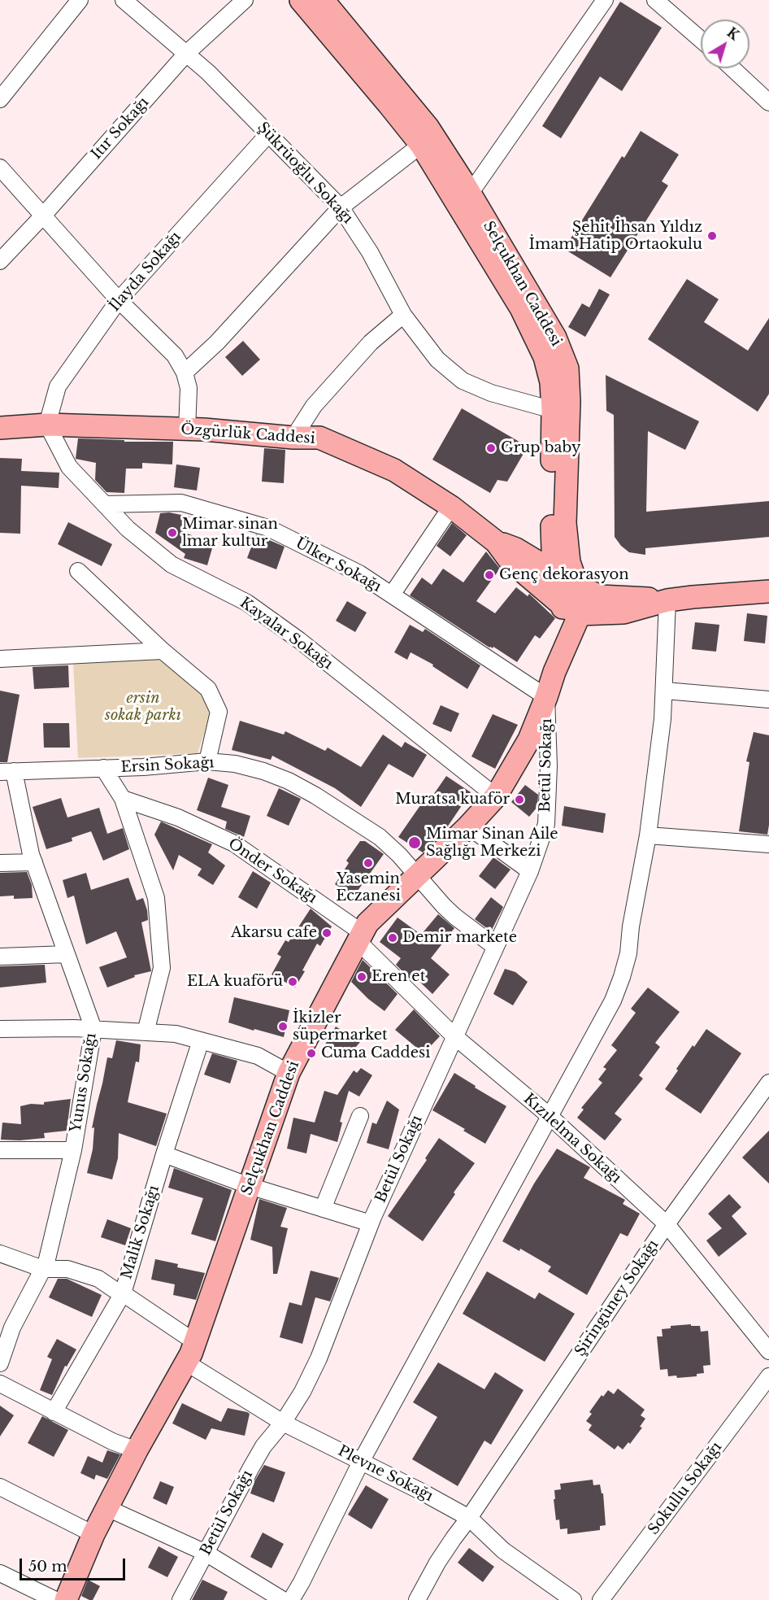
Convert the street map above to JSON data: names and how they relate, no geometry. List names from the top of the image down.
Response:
{
  "streets": {
    "street": [
      "Itır Sokağı",
      "Şükrüoğlu Sokağı",
      "İlayda Sokağı",
      "Selçukhan Caddesi",
      "Özgürlük Caddesi",
      "Ülker Sokağı",
      "Kayalar Sokağı",
      "Ersin Sokağı",
      "Betül Sokağı",
      "Önder Sokağı",
      "Yunus Sokağı",
      "Kızılelma Sokağı",
      "Malik Sokağı",
      "Şiringüney Sokağı",
      "Plevne Sokağı",
      "Sokullu Sokağı"
    ]
  },
  "crossings": [
    ["Itır Sokağı", "Şükrüoğlu Sokağı"],
    ["Şükrüoğlu Sokağı", "İlayda Sokağı"],
    ["Şükrüoğlu Sokağı", "Selçukhan Caddesi"],
    ["İlayda Sokağı", "Özgürlük Caddesi"],
    ["İlayda Sokağı", "Kayalar Sokağı"],
    ["Selçukhan Caddesi", "Özgürlük Caddesi"],
    ["Selçukhan Caddesi", "Ülker Sokağı"],
    ["Selçukhan Caddesi", "Kayalar Sokağı"],
    ["Selçukhan Caddesi", "Ersin Sokağı"],
    ["Selçukhan Caddesi", "Betül Sokağı"],
    ["Selçukhan Caddesi", "Önder Sokağı"],
    ["Selçukhan Caddesi", "Kızılelma Sokağı"],
    ["Selçukhan Caddesi", "Plevne Sokağı"],
    ["Özgürlük Caddesi", "Kayalar Sokağı"],
    ["Ülker Sokağı", "Kayalar Sokağı"],
    ["Ülker Sokağı", "Betül Sokağı"],
    ["Ersin Sokağı", "Betül Sokağı"],
    ["Ersin Sokağı", "Yunus Sokağı"],
    ["Betül Sokağı", "Kızılelma Sokağı"],
    ["Betül Sokağı", "Plevne Sokağı"],
    ["Önder Sokağı", "Kızılelma Sokağı"],
    ["Kızılelma Sokağı", "Şiringüney Sokağı"],
    ["Şiringüney Sokağı", "Plevne Sokağı"]
  ],
  "parks": ["ersin sokak parkı"],
  "places": [
    "Şehit İhsan Yıldız İmam Hatip Ortaokulu",
    "Grup baby",
    "Mimar sinan lmar kultur",
    "Genç dekorasyon",
    "Muratsa kuaför",
    "Mimar Sinan Aile Sağlığı Merkezi",
    "Yasemin Eczanesi",
    "Akarsu cafe",
    "Demir markete",
    "Eren et",
    "ELA kuaförü",
    "İkizler süpermarket",
    "Cuma Caddesi"
  ],
  "scale_bar": "50 m",
  "north": "top right"
}
